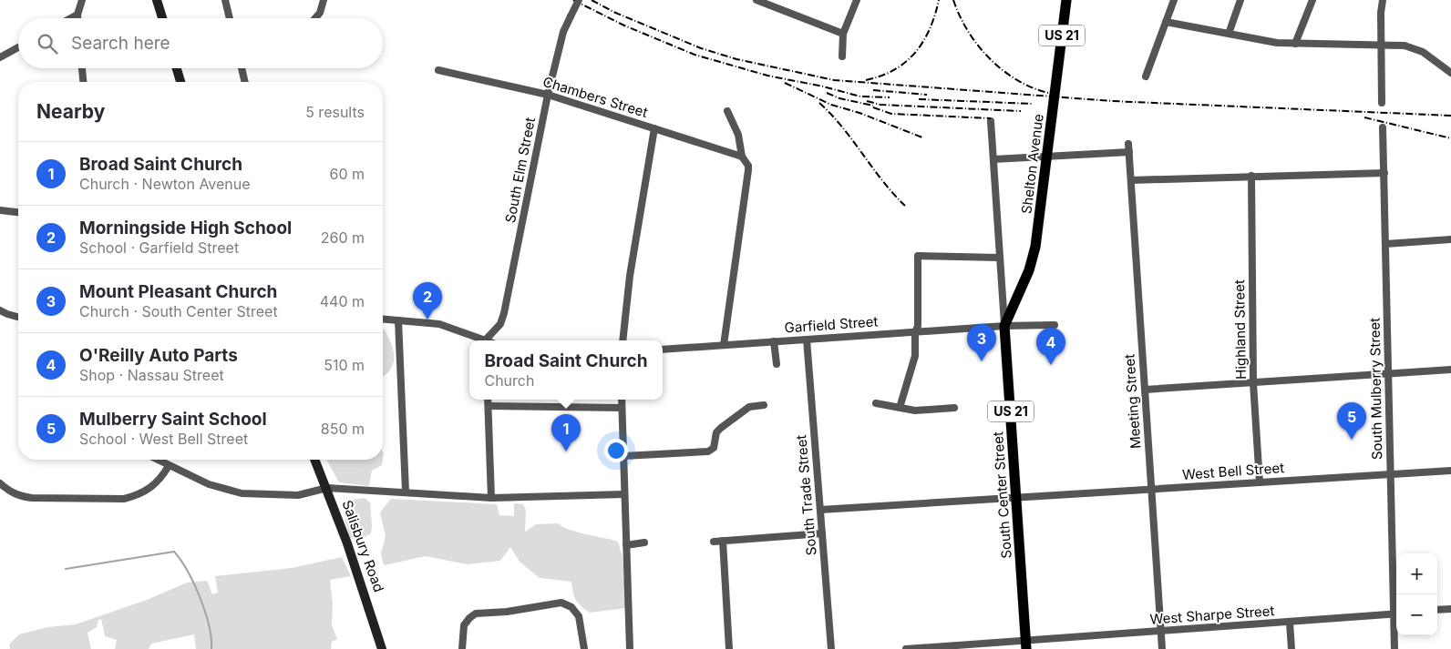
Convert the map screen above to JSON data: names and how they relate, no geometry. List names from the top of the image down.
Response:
{
  "streets": {
    "main road": ["US 21", "Shelton Avenue", "South Center Street"],
    "street": [
      "Chambers Street",
      "South Elm Street",
      "Garfield Street",
      "Highland Street",
      "South Mulberry Street",
      "Meeting Street",
      "West Bell Street",
      "South Trade Street",
      "Salisbury Road",
      "West Sharpe Street"
    ]
  },
  "crossings": [
    ["Chambers Street", "South Elm Street"],
    ["Shelton Avenue", "Garfield Street"],
    ["Shelton Avenue", "Meeting Street"],
    ["Shelton Avenue", "South Center Street"],
    ["Garfield Street", "South Trade Street"],
    ["Garfield Street", "South Center Street"],
    ["Highland Street", "West Bell Street"],
    ["South Mulberry Street", "West Bell Street"],
    ["South Mulberry Street", "West Sharpe Street"],
    ["Meeting Street", "West Bell Street"],
    ["Meeting Street", "West Sharpe Street"],
    ["West Bell Street", "South Trade Street"],
    ["West Bell Street", "South Center Street"],
    ["South Center Street", "West Sharpe Street"]
  ],
  "page": {
    "search": "Search here",
    "heading": ["Nearby", "5 results"],
    "list": [
      {
        "mark": "1",
        "name": "Broad Saint Church",
        "note": "Church · Newton Avenue",
        "value": "60 m"
      },
      {
        "mark": "2",
        "name": "Morningside High School",
        "note": "School · Garfield Street",
        "value": "260 m"
      },
      {
        "mark": "3",
        "name": "Mount Pleasant Church",
        "note": "Church · South Center Street",
        "value": "440 m"
      },
      {
        "mark": "4",
        "name": "O'Reilly Auto Parts",
        "note": "Shop · Nassau Street",
        "value": "510 m"
      },
      {
        "mark": "5",
        "name": "Mulberry Saint School",
        "note": "School · West Bell Street",
        "value": "850 m"
      }
    ],
    "pins": [
      "2",
      "3",
      "4",
      "5",
      "1"
    ],
    "popup": ["Broad Saint Church", "Church"],
    "map_buttons": ["+", "−"]
  }
}
